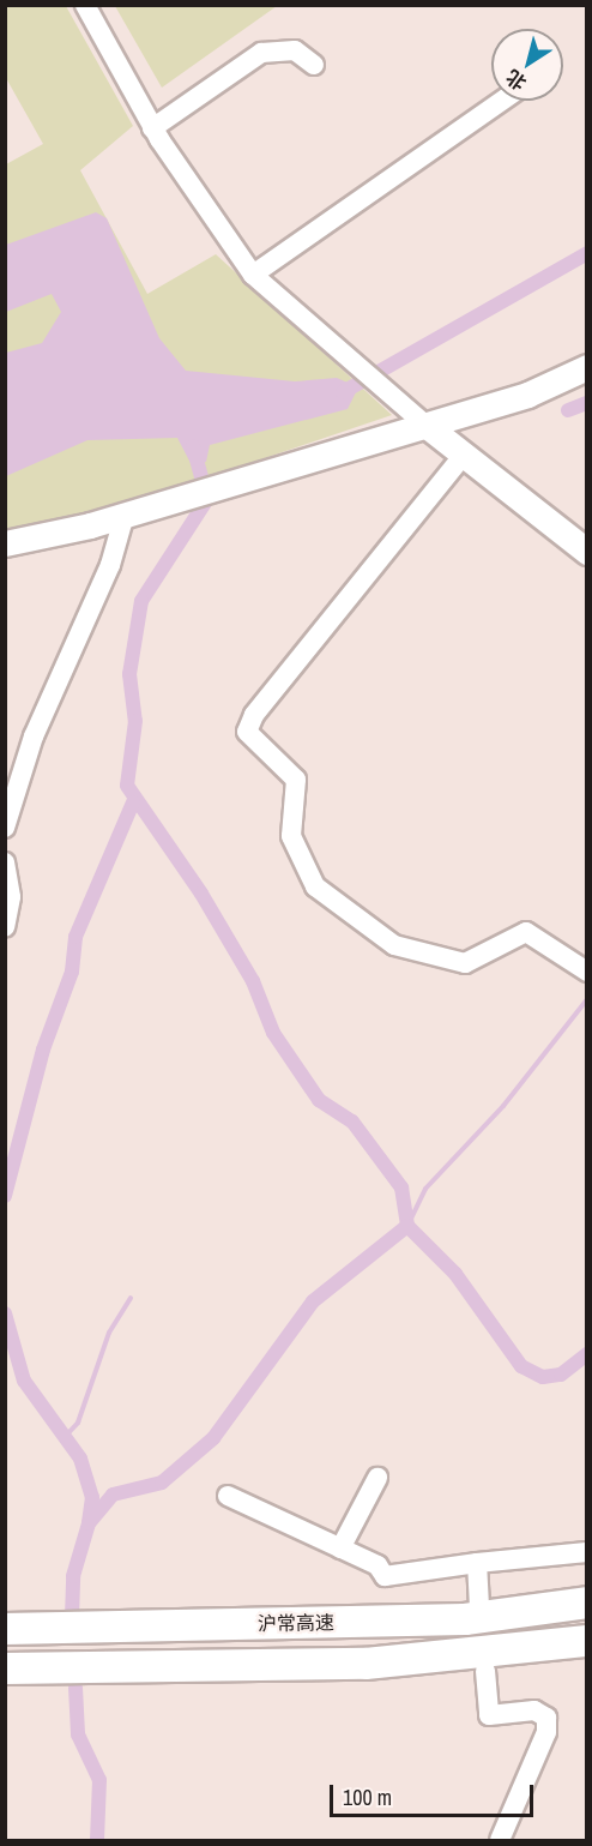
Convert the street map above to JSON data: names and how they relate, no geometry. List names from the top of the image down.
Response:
{
  "streets": {
    "highway": ["沪常高速"]
  },
  "scale_bar": "100 m",
  "north": "bottom left"
}
